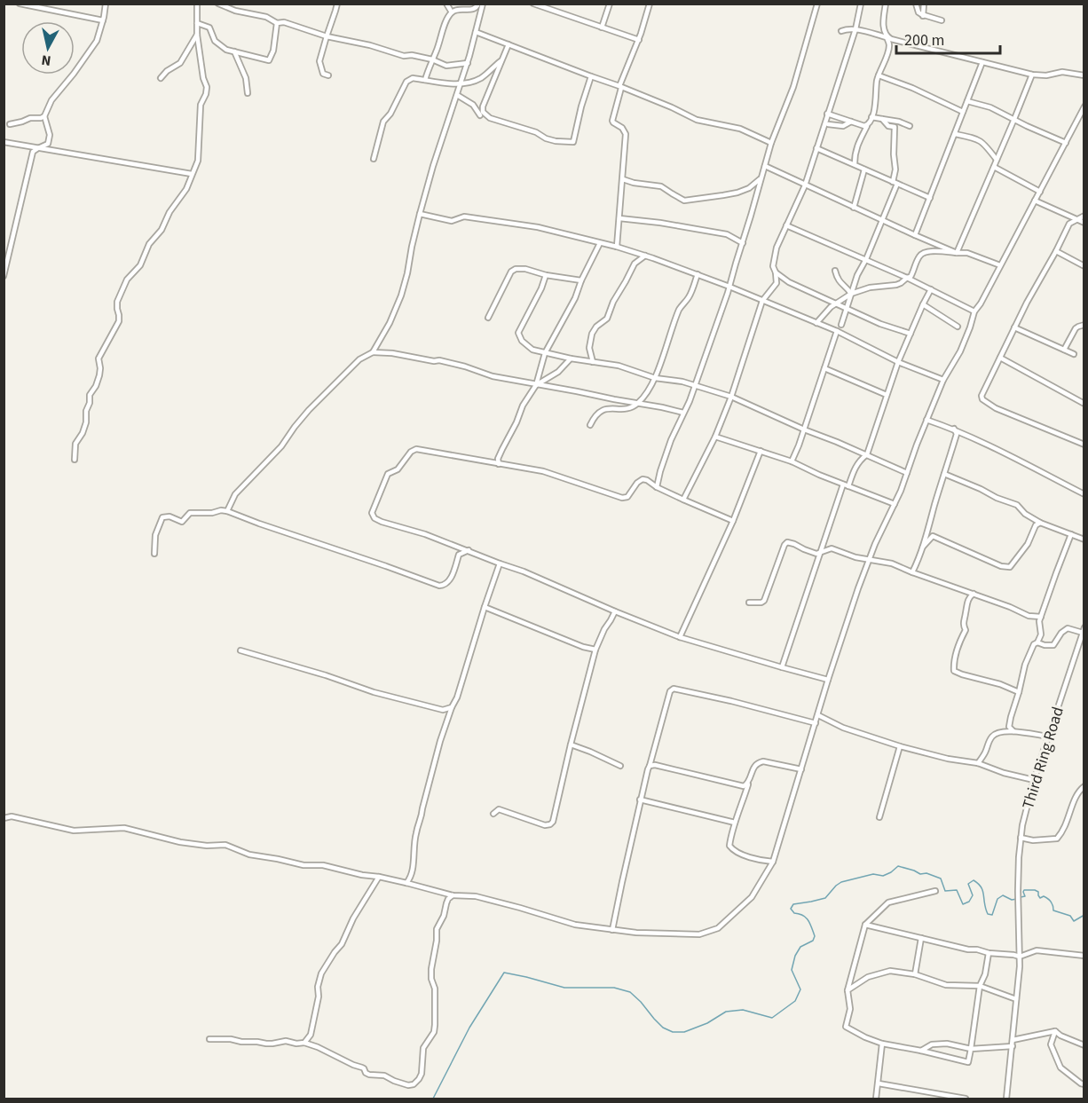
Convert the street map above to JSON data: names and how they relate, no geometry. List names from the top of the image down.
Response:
{
  "streets": {
    "street": ["Third Ring Road"]
  },
  "scale_bar": "200 m",
  "north": "bottom"
}
